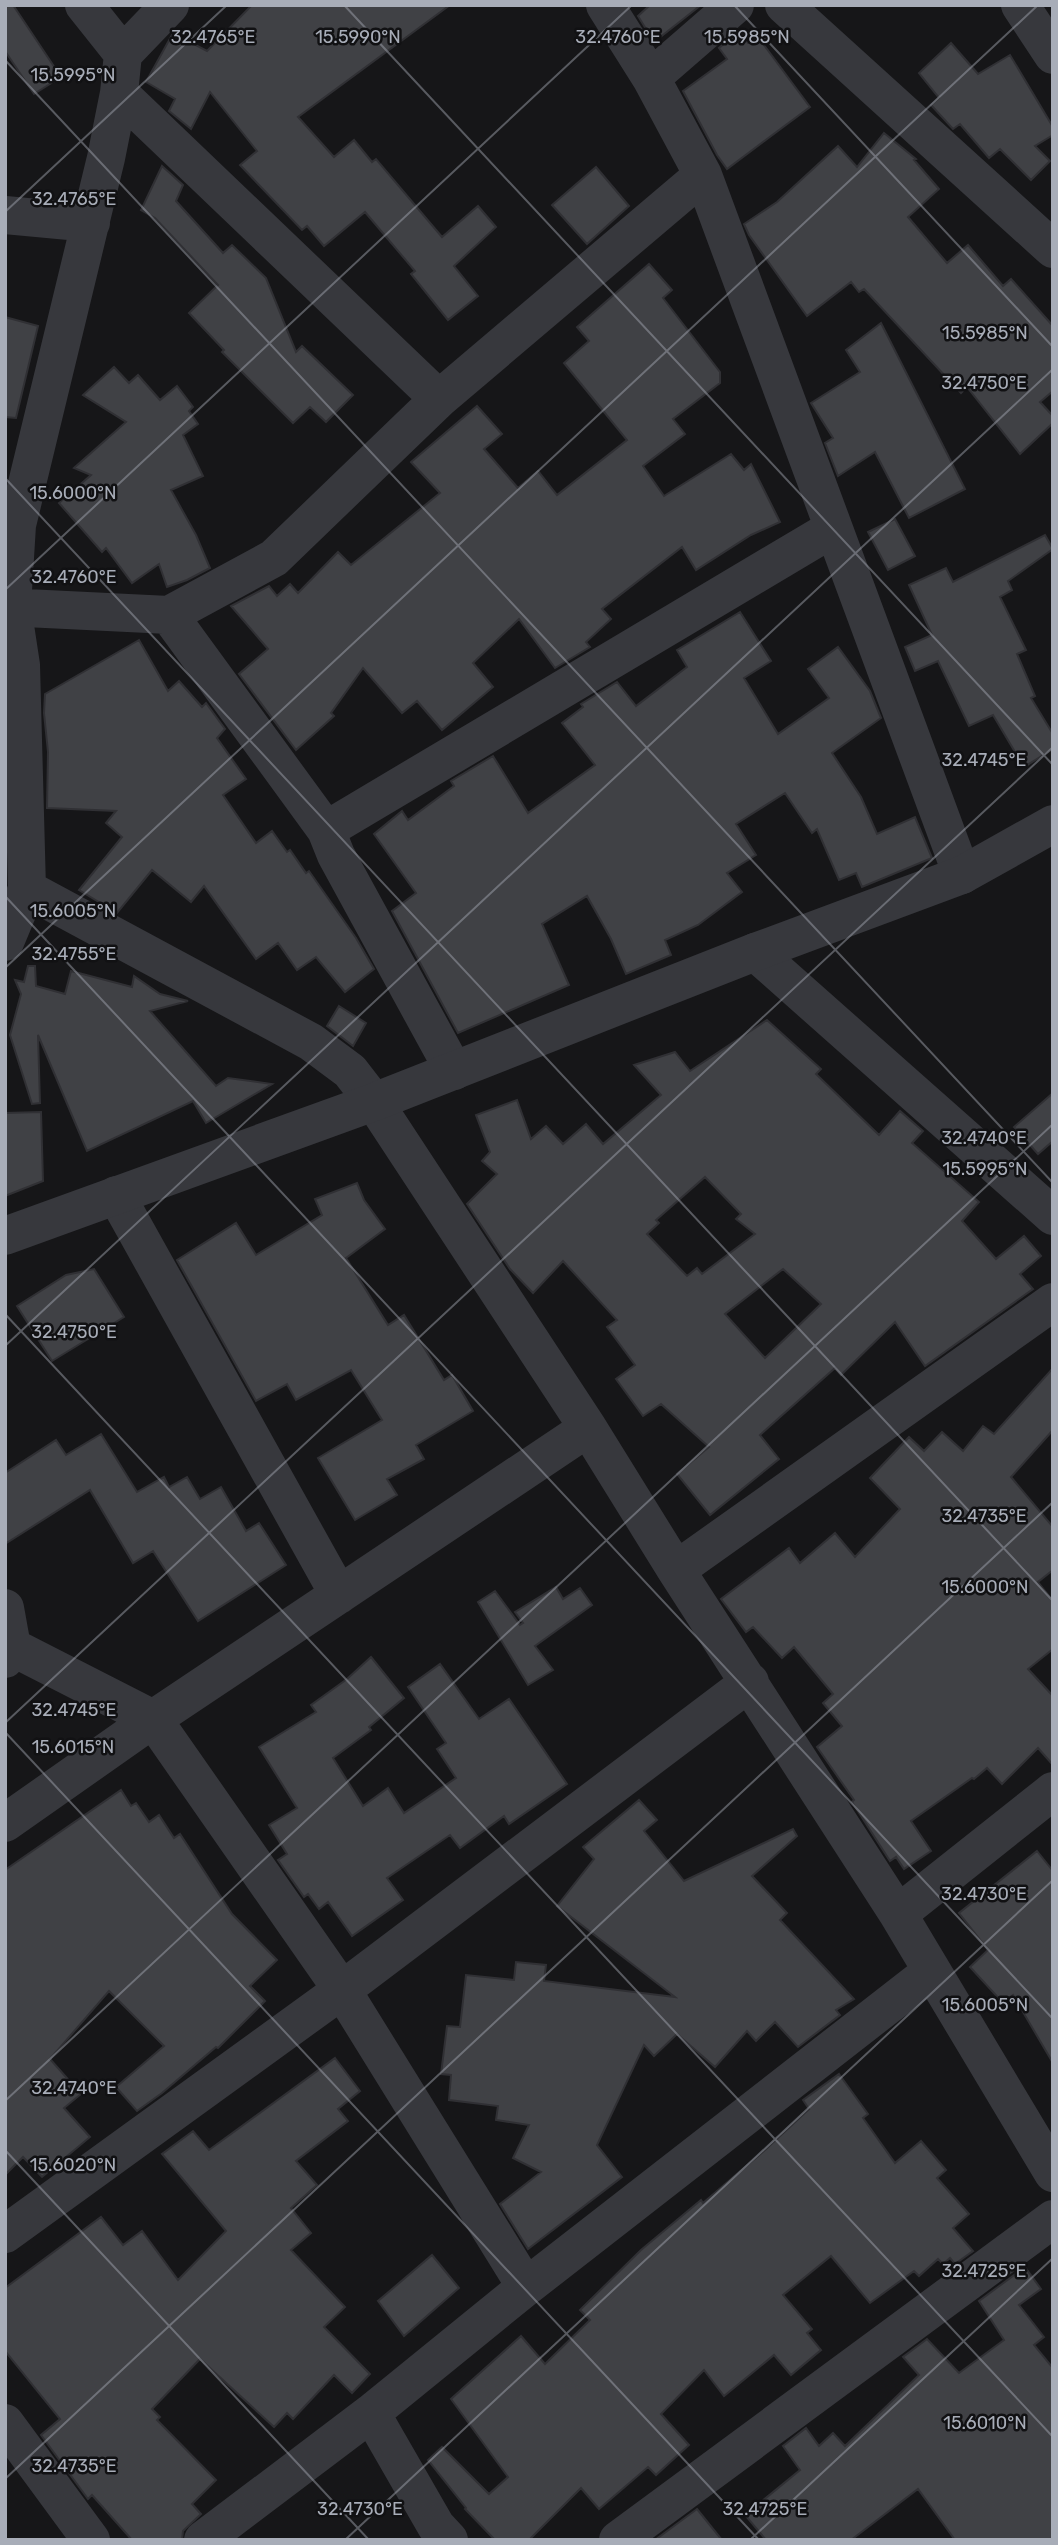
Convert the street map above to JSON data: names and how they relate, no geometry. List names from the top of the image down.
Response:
{
  "coordinates": [
    "32.4765°E",
    "32.4760°E",
    "15.5990°N",
    "15.5985°N",
    "15.5995°N",
    "32.4750°E",
    "15.6000°N",
    "32.4745°E",
    "15.6005°N",
    "32.4755°E",
    "32.4740°E",
    "32.4735°E",
    "15.6015°N",
    "32.4730°E",
    "15.6020°N",
    "32.4725°E",
    "15.6010°N"
  ]
}
